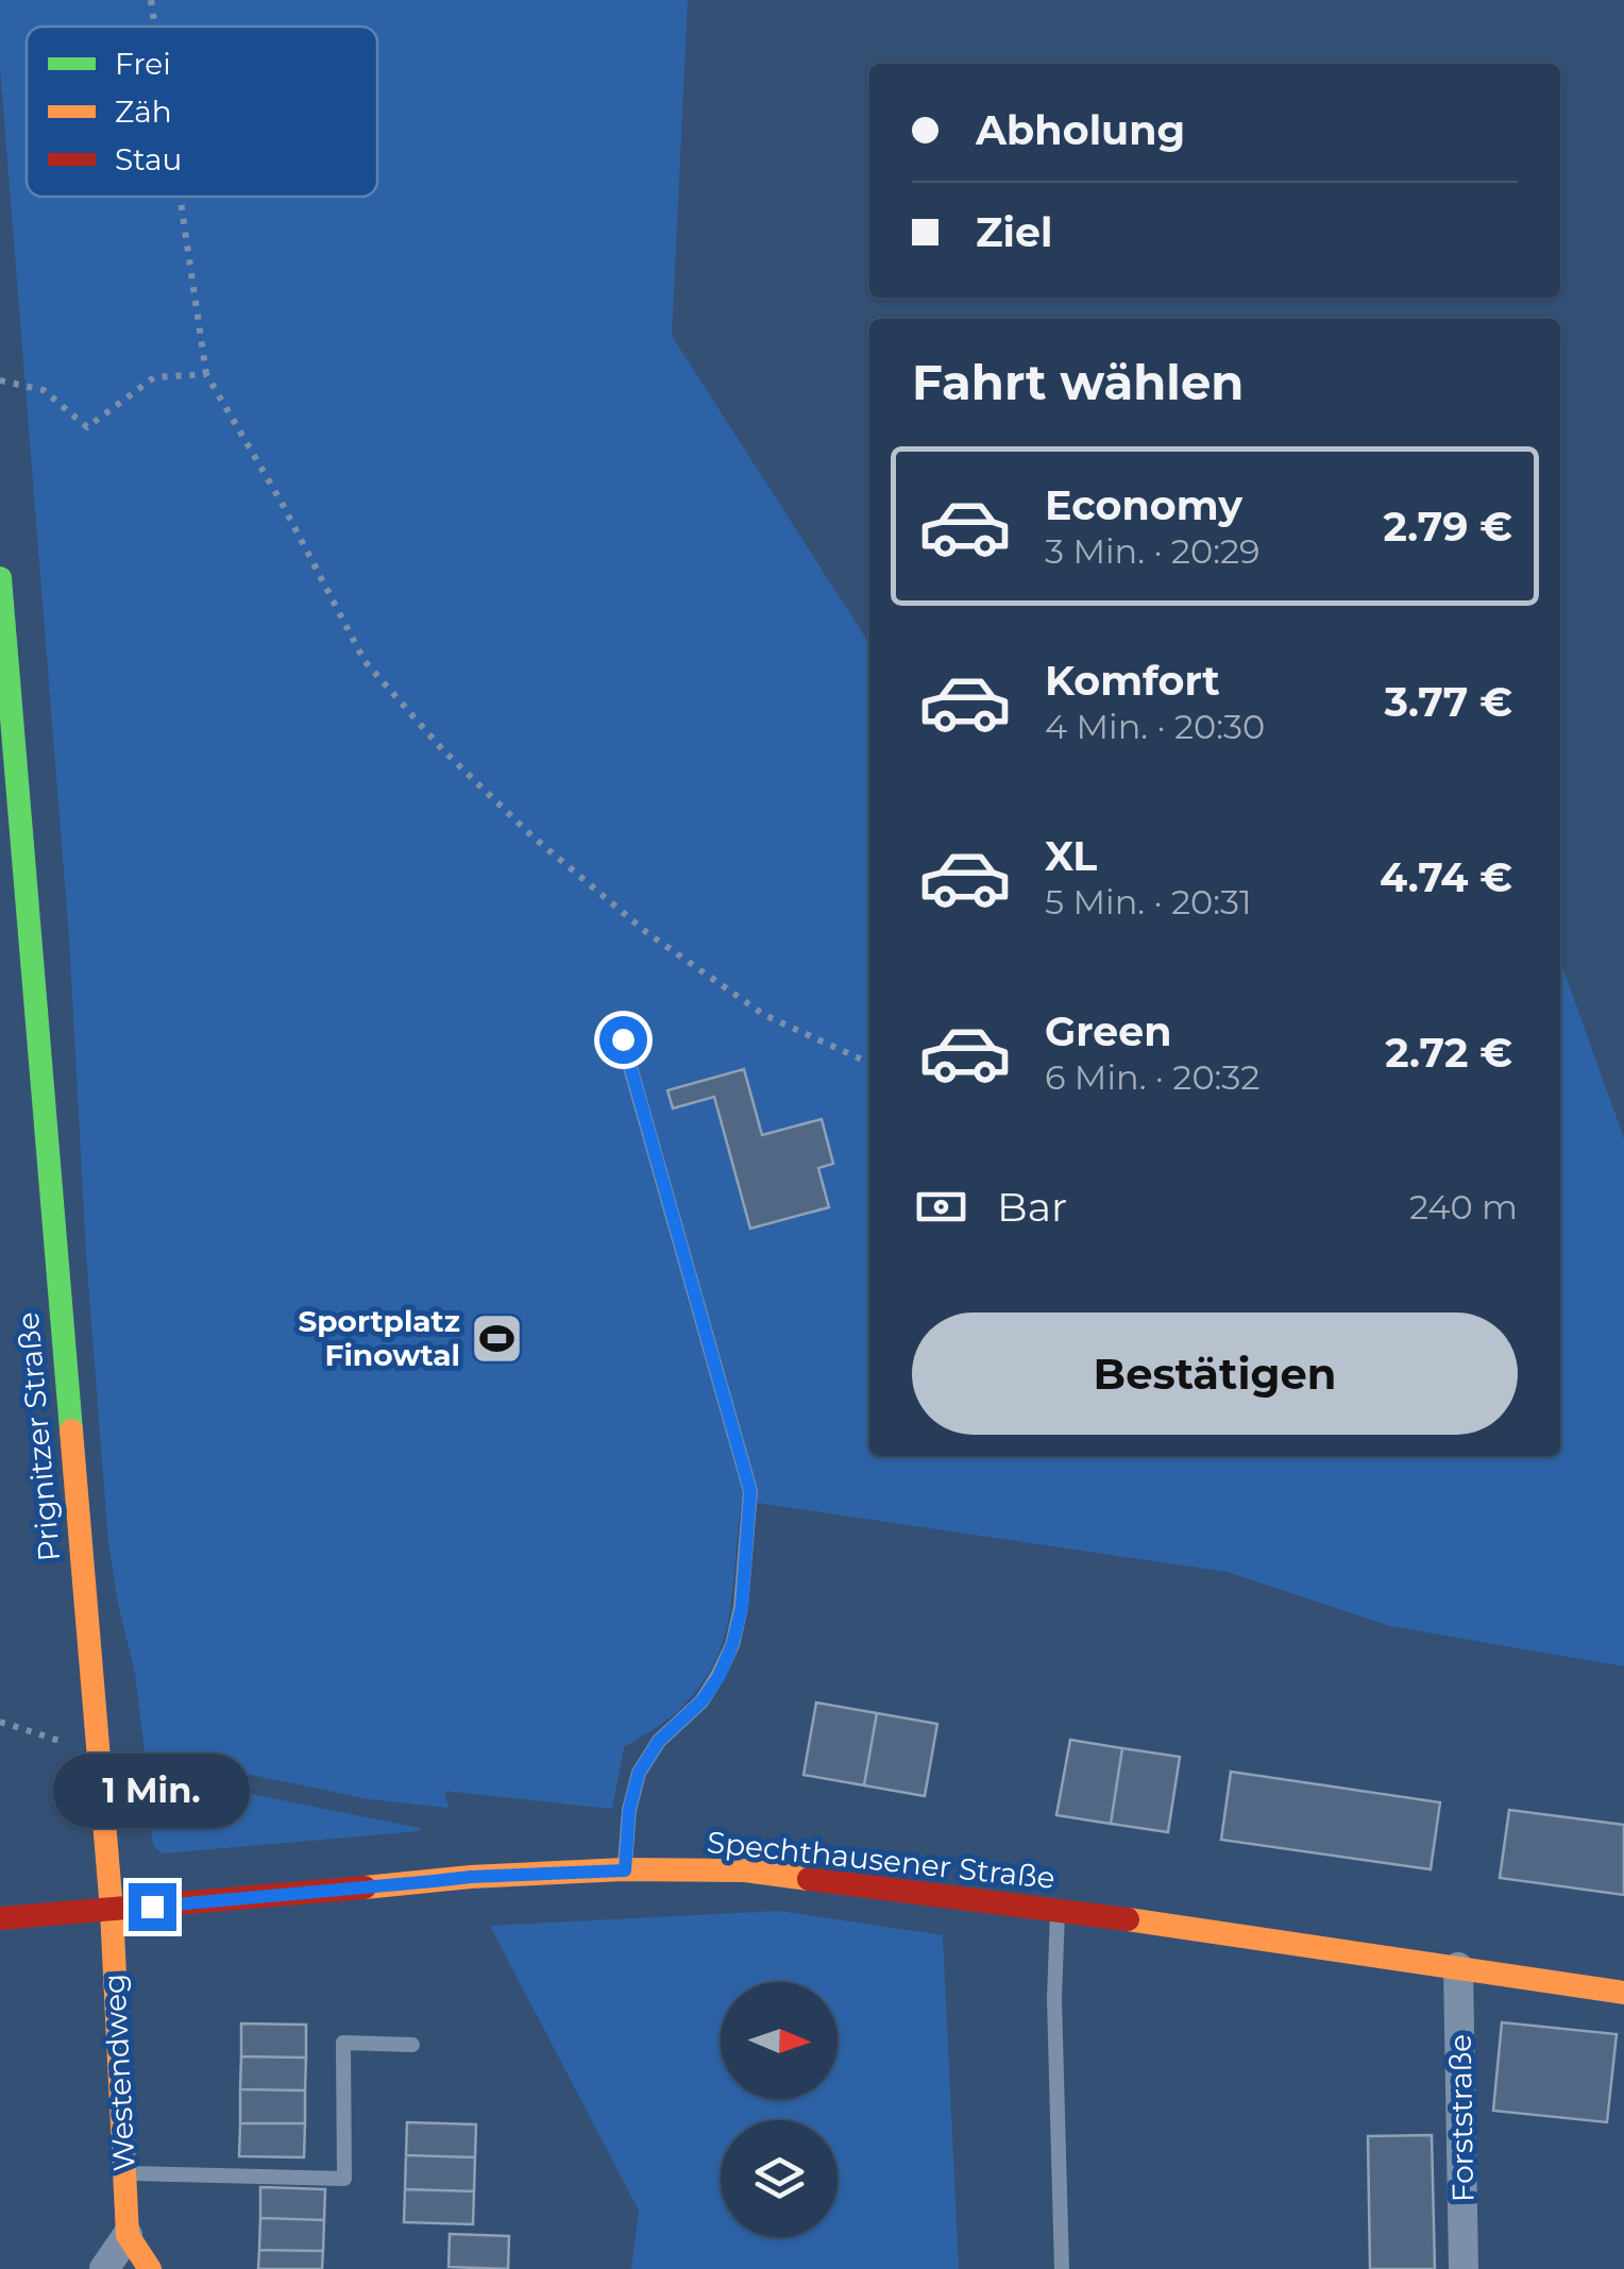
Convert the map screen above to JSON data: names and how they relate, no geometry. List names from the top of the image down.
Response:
{
  "streets": {
    "street": [
      "Prignitzer Straße",
      "Spechthausener Straße",
      "Westendweg",
      "Forststraße"
    ]
  },
  "crossings": [
    ["Prignitzer Straße", "Spechthausener Straße"],
    ["Prignitzer Straße", "Westendweg"],
    ["Spechthausener Straße", "Westendweg"],
    ["Spechthausener Straße", "Forststraße"]
  ],
  "places": {
    "sports": ["Sportplatz Finowtal"]
  },
  "legend": ["Frei", "Zäh", "Stau"],
  "north": "right",
  "page": {
    "banner": ["Abholung", "Ziel"],
    "heading": "Fahrt wählen",
    "list": [
      {
        "name": "Economy",
        "note": "3 Min. · 20:29",
        "value": "2.79 €"
      },
      {
        "name": "Komfort",
        "note": "4 Min. · 20:30",
        "value": "3.77 €"
      },
      {
        "name": "XL",
        "note": "5 Min. · 20:31",
        "value": "4.74 €"
      },
      {
        "name": "Green",
        "note": "6 Min. · 20:32",
        "value": "2.72 €"
      }
    ],
    "pay": ["Bar", "240 m"],
    "buttons": "Bestätigen",
    "bubble": "1 Min."
  }
}
